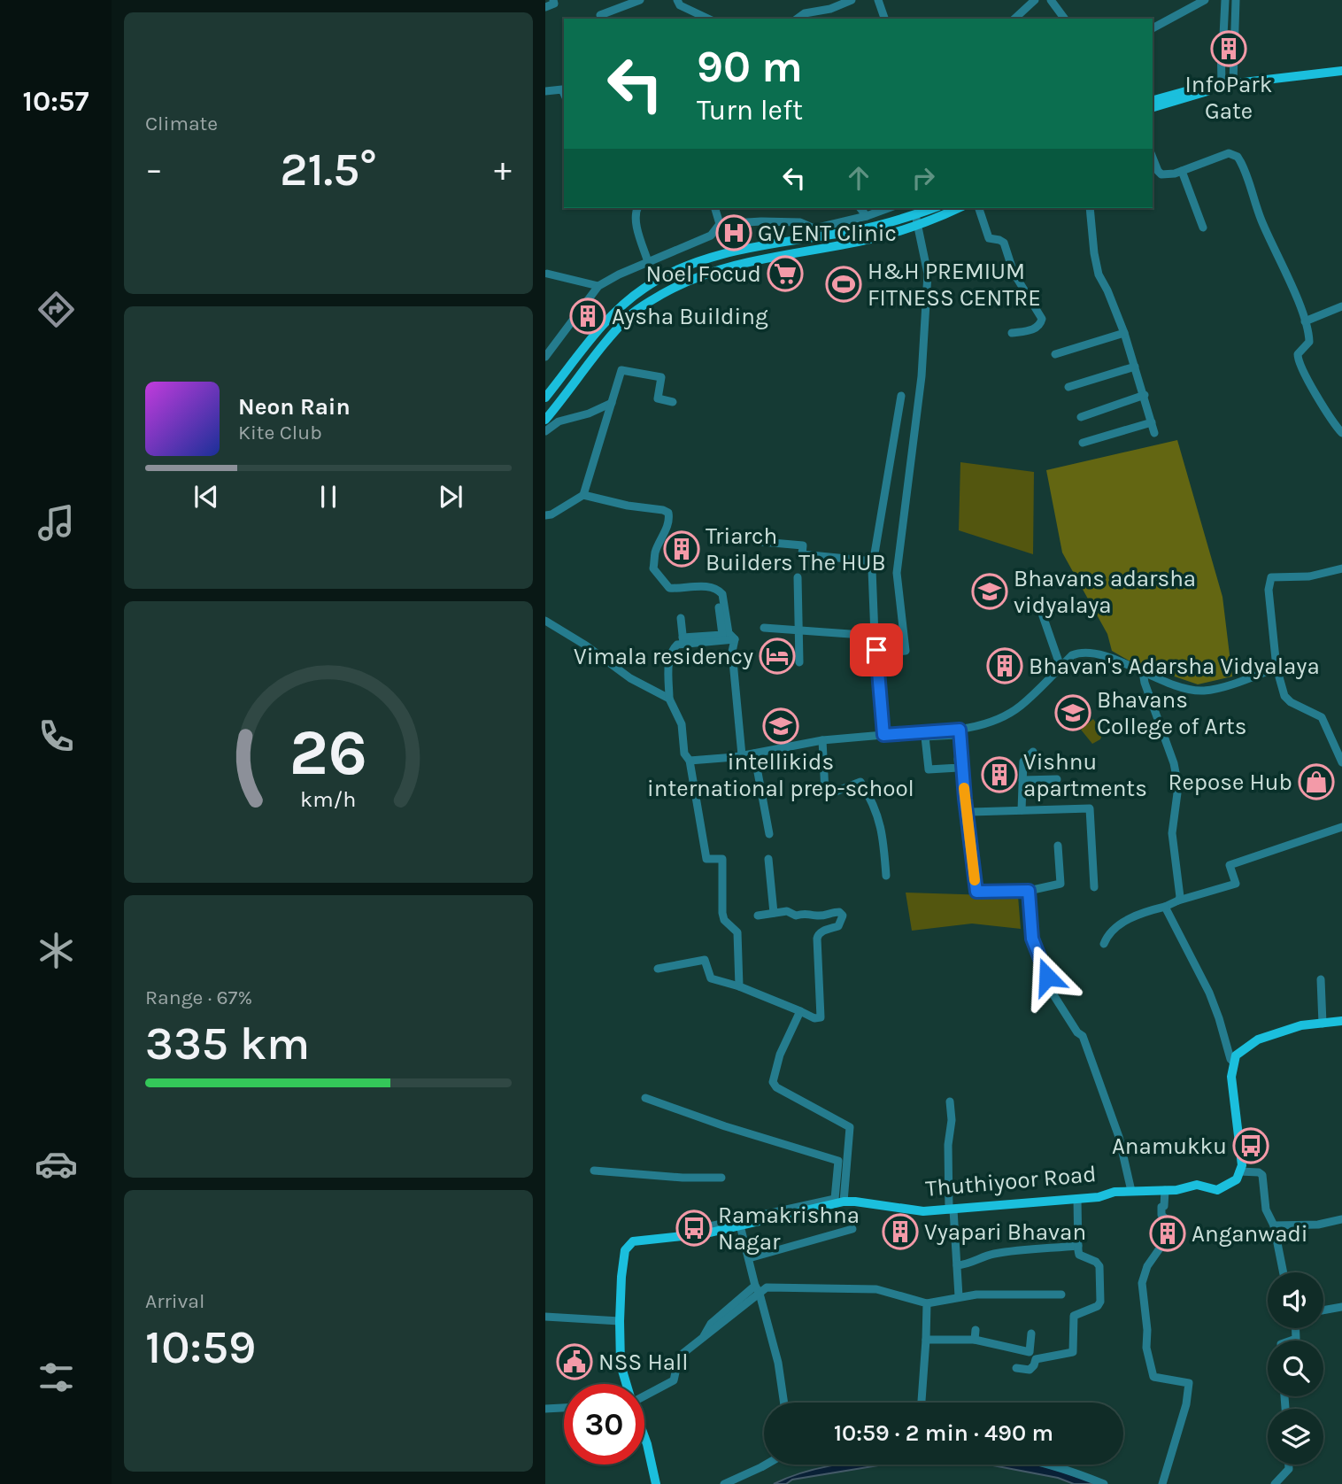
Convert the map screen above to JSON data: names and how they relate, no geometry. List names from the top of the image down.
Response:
{
  "streets": {
    "main road": ["Thuthiyoor Road"]
  },
  "places": {
    "building": [
      "InfoPark Gate",
      "Aysha Building",
      "Triarch Builders The HUB",
      "Bhavan's Adarsha Vidyalaya",
      "Vishnu apartments",
      "Vyapari Bhavan",
      "Anganwadi"
    ],
    "hospital": ["GV ENT Clinic"],
    "supermarket": ["Noel Focud"],
    "sports": ["H&H PREMIUM FITNESS CENTRE"],
    "school or university": ["Bhavans adarsha vidyalaya", "Bhavans College of Arts", "intellikids international prep-school"],
    "hotel": ["Vimala residency"],
    "shop": ["Repose Hub"],
    "bus stop": ["Anamukku", "Ramakrishna Nagar"],
    "public building": ["NSS Hall"]
  },
  "page": {
    "tabs": "10:57",
    "tile": [
      "Climate",
      ["Range · 67%", "335 km"],
      ["Arrival", "10:59"]
    ],
    "turn": ["90 m", "Turn left"],
    "heat": ["−", "21.5°", "+"],
    "song": ["Neon Rain", "Kite Club"],
    "limit": "30",
    "trip": "10:59 · 2 min · 490 m",
    "gauge": ["26", "km/h"]
  }
}
